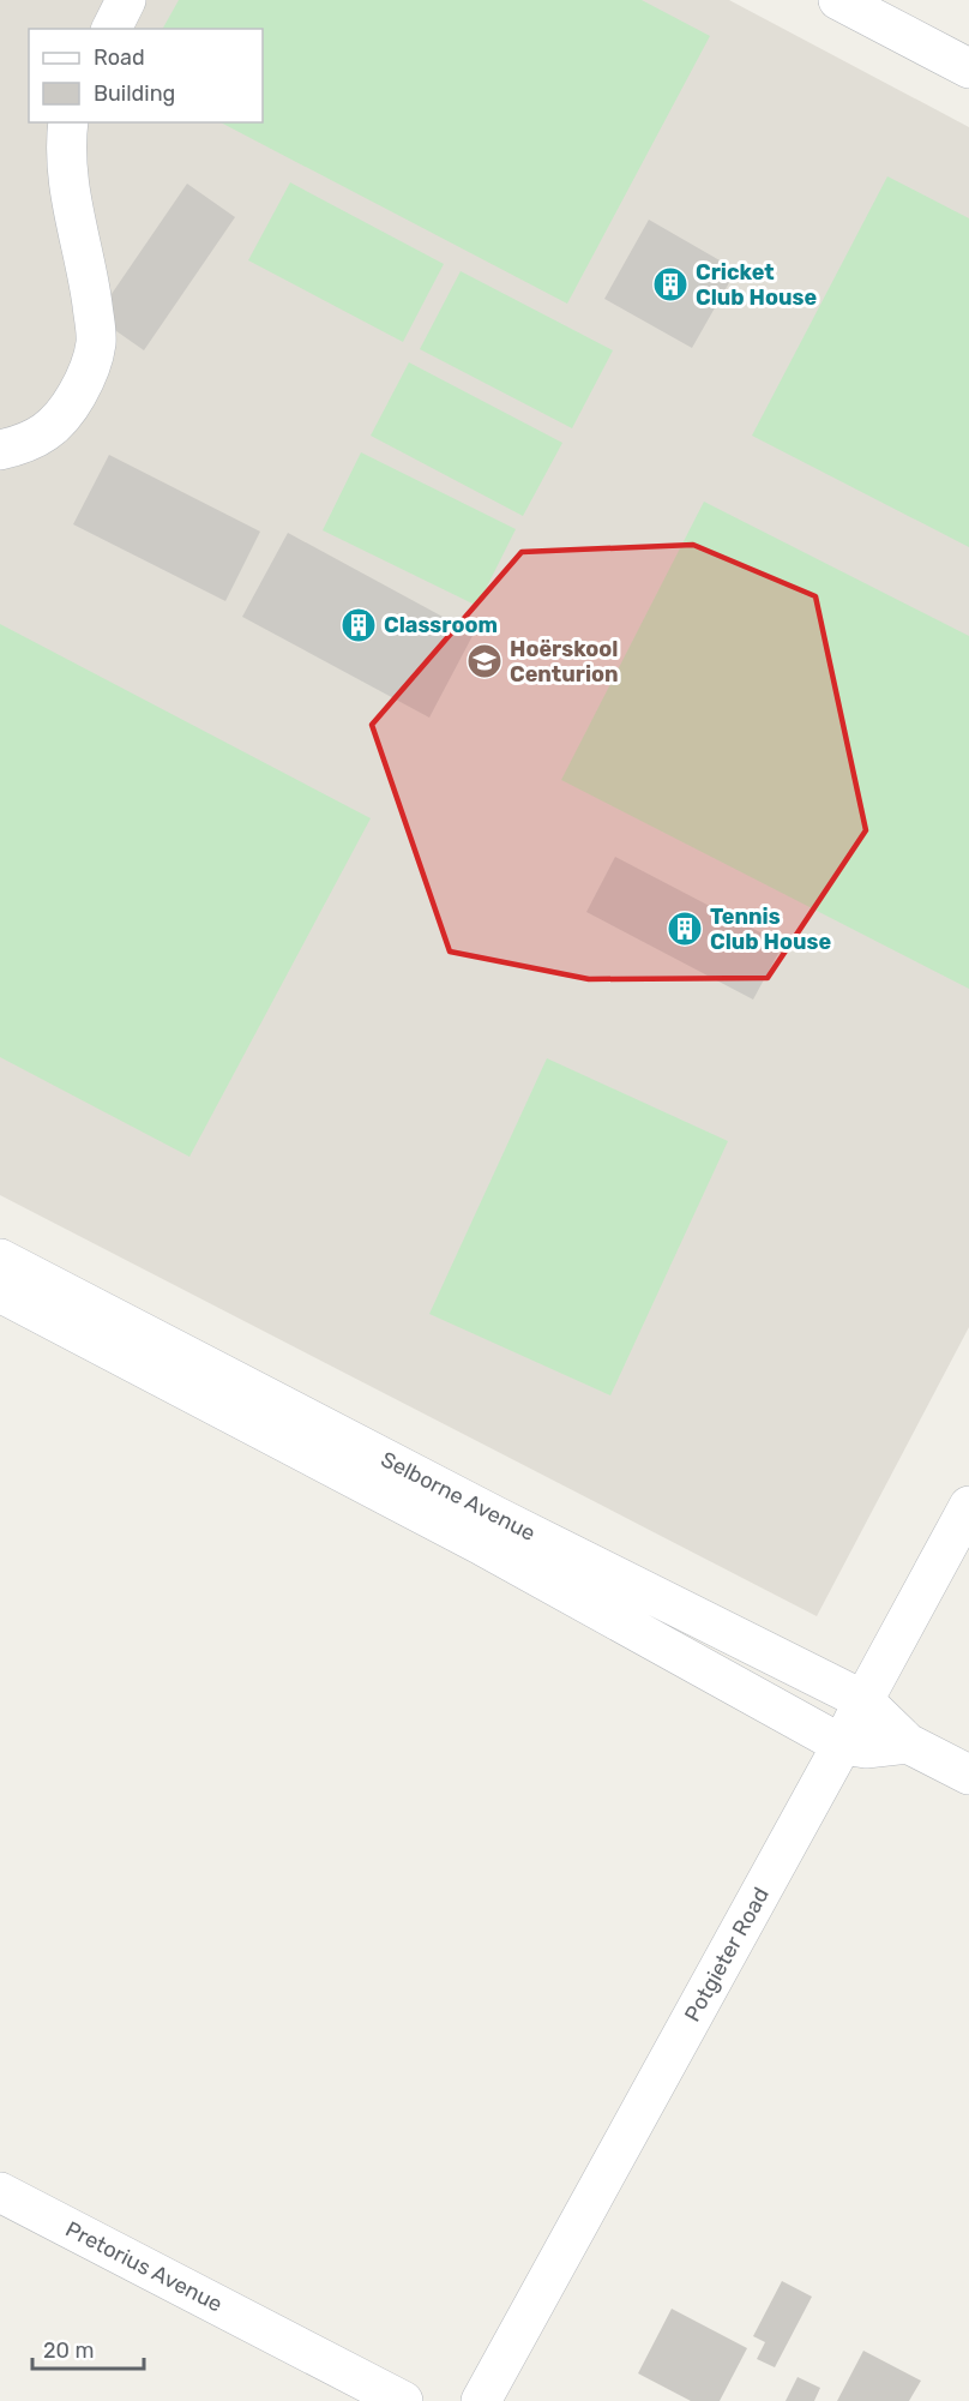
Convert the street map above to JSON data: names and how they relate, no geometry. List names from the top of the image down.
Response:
{
  "streets": {
    "street": ["Selborne Avenue", "Potgieter Road", "Pretorius Avenue"]
  },
  "crossings": [
    ["Selborne Avenue", "Potgieter Road"]
  ],
  "places": {
    "building": ["Cricket Club House", "Classroom", "Tennis Club House"],
    "school or university": ["Hoërskool Centurion"]
  },
  "legend": ["Road", "Building"],
  "scale_bar": "20 m"
}
